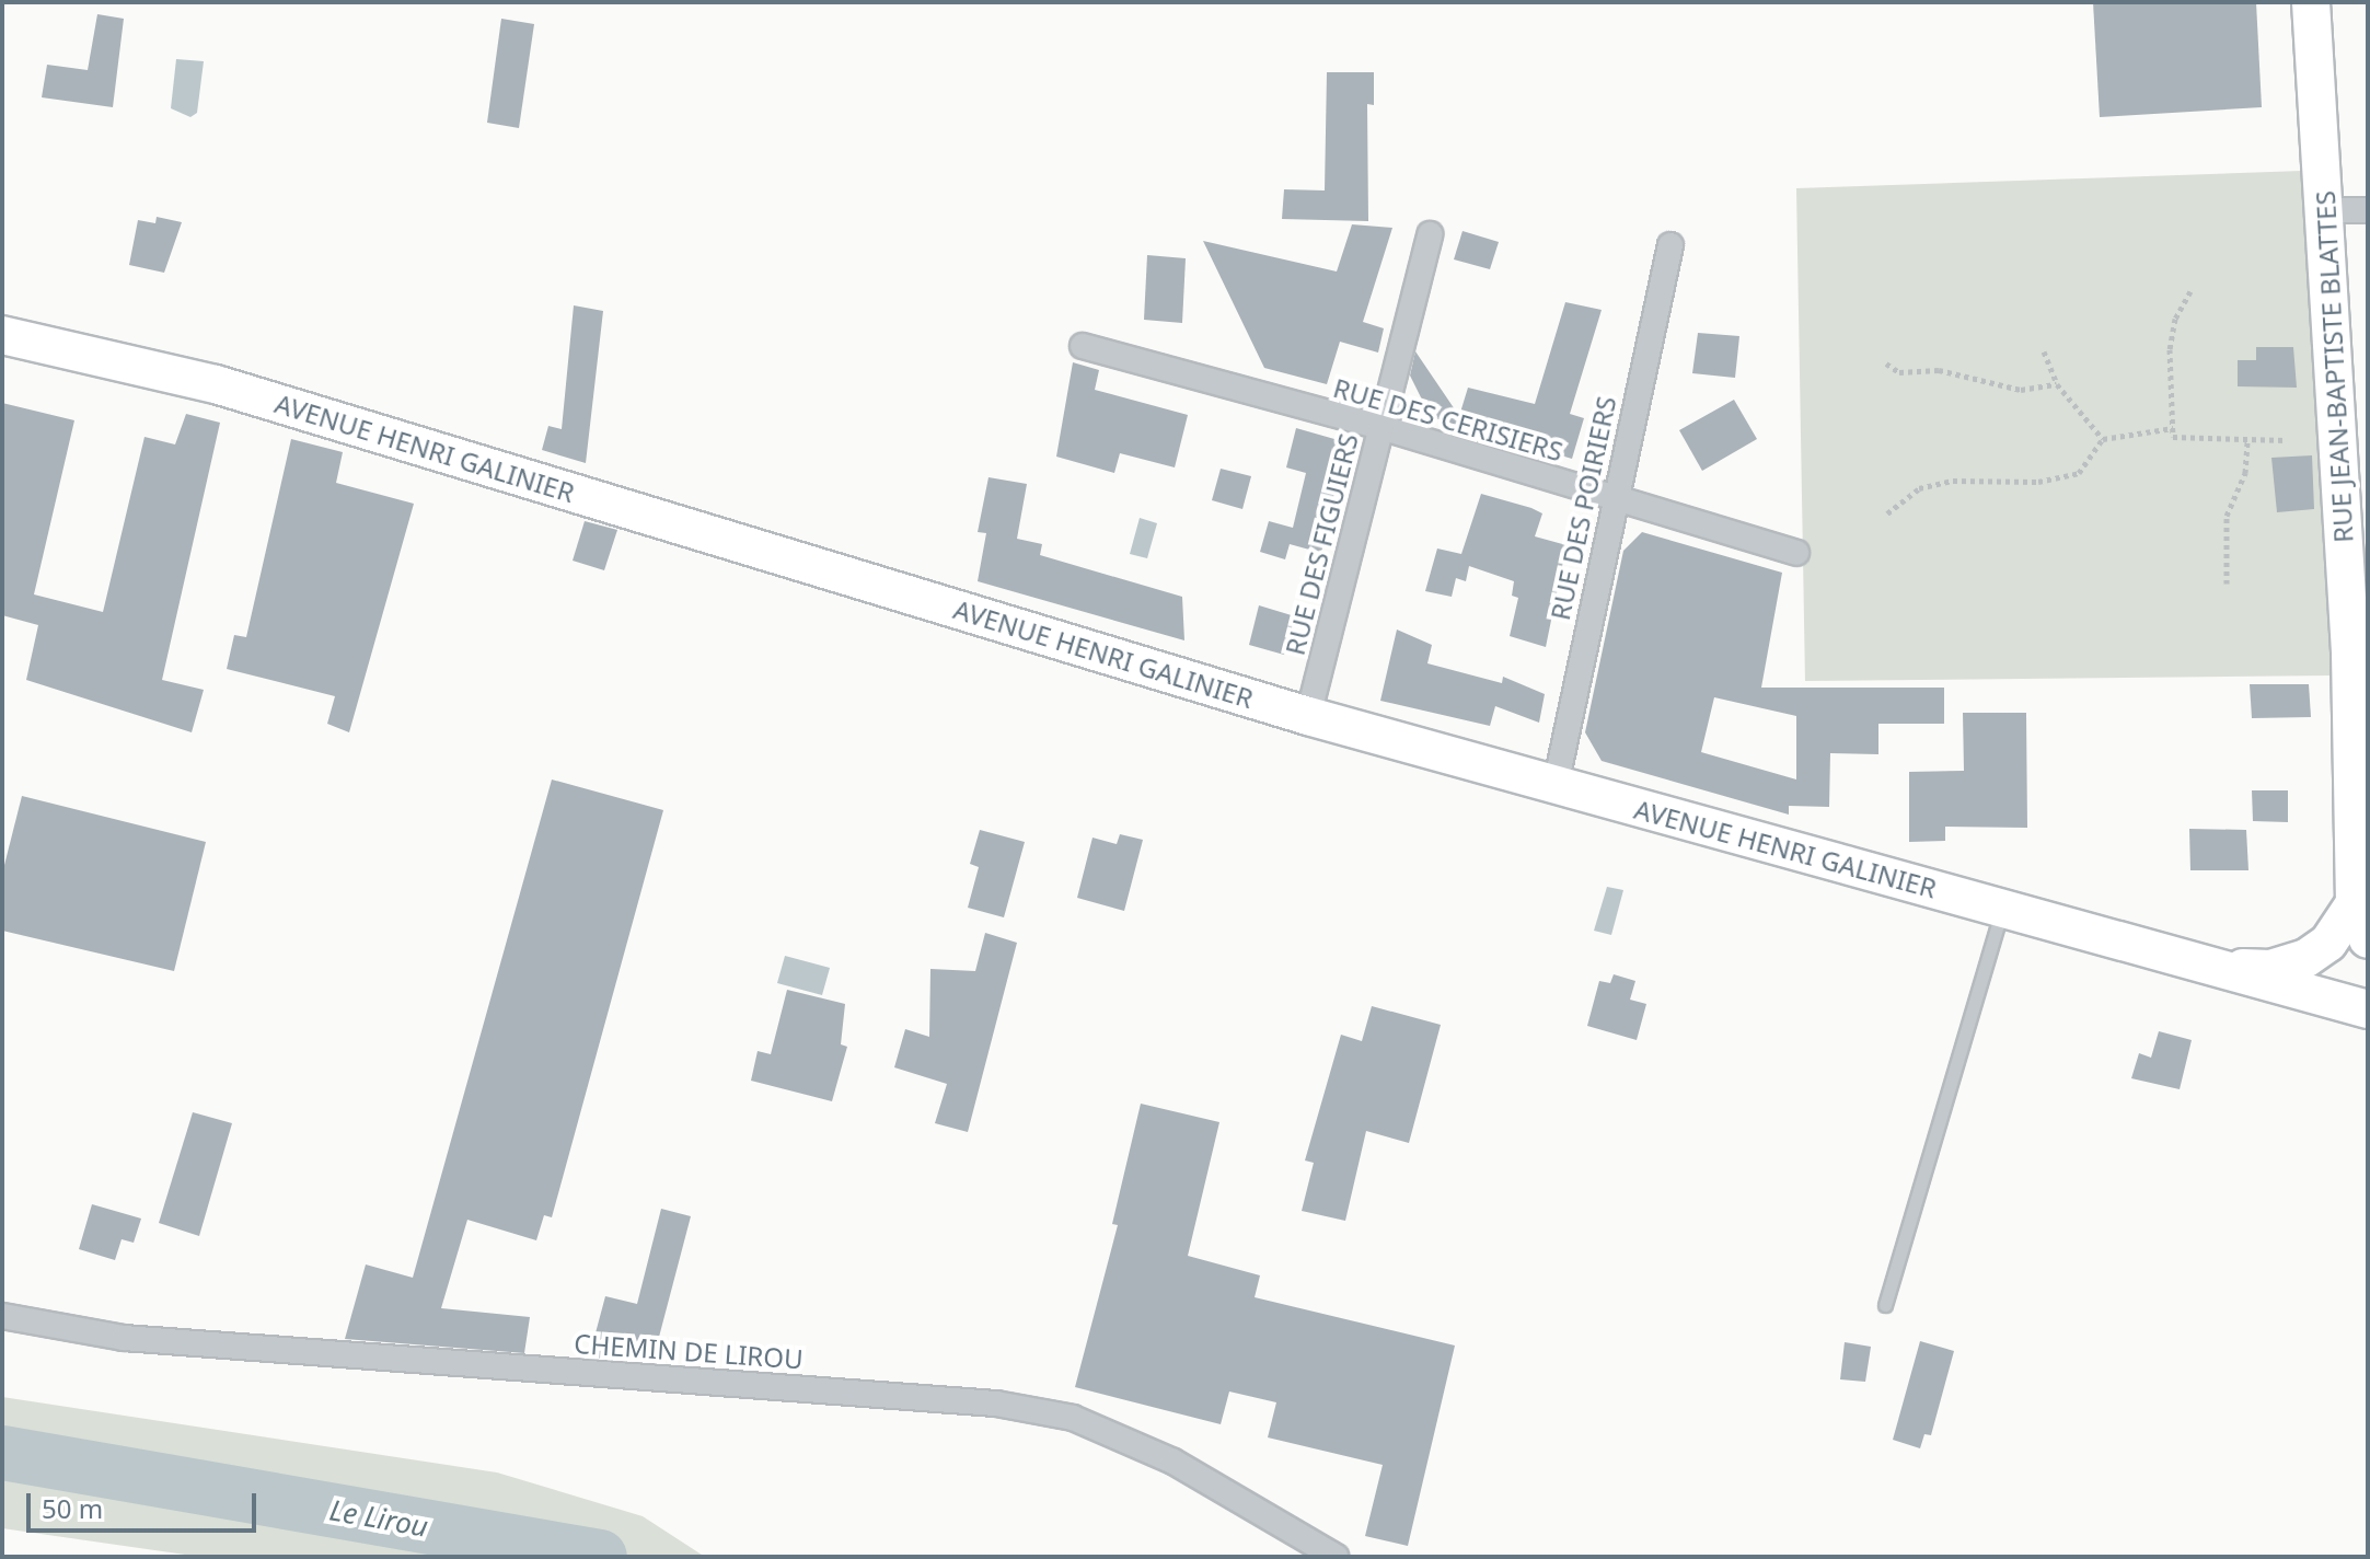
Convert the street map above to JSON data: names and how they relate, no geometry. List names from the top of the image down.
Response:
{
  "streets": {
    "main road": ["RUE JEAN-BAPTISTE BLATTES", "AVENUE HENRI GALINIER"],
    "street": [
      "RUE DES CERISIERS",
      "RUE DES POIRIERS",
      "RUE DES FIGUIERS",
      "CHEMIN DE LIROU"
    ]
  },
  "crossings": [
    ["RUE JEAN-BAPTISTE BLATTES", "AVENUE HENRI GALINIER"],
    ["RUE DES CERISIERS", "RUE DES POIRIERS"],
    ["RUE DES CERISIERS", "RUE DES FIGUIERS"],
    ["AVENUE HENRI GALINIER", "RUE DES POIRIERS"],
    ["AVENUE HENRI GALINIER", "RUE DES FIGUIERS"]
  ],
  "water": ["Le Lirou"],
  "scale_bar": "50 m"
}
